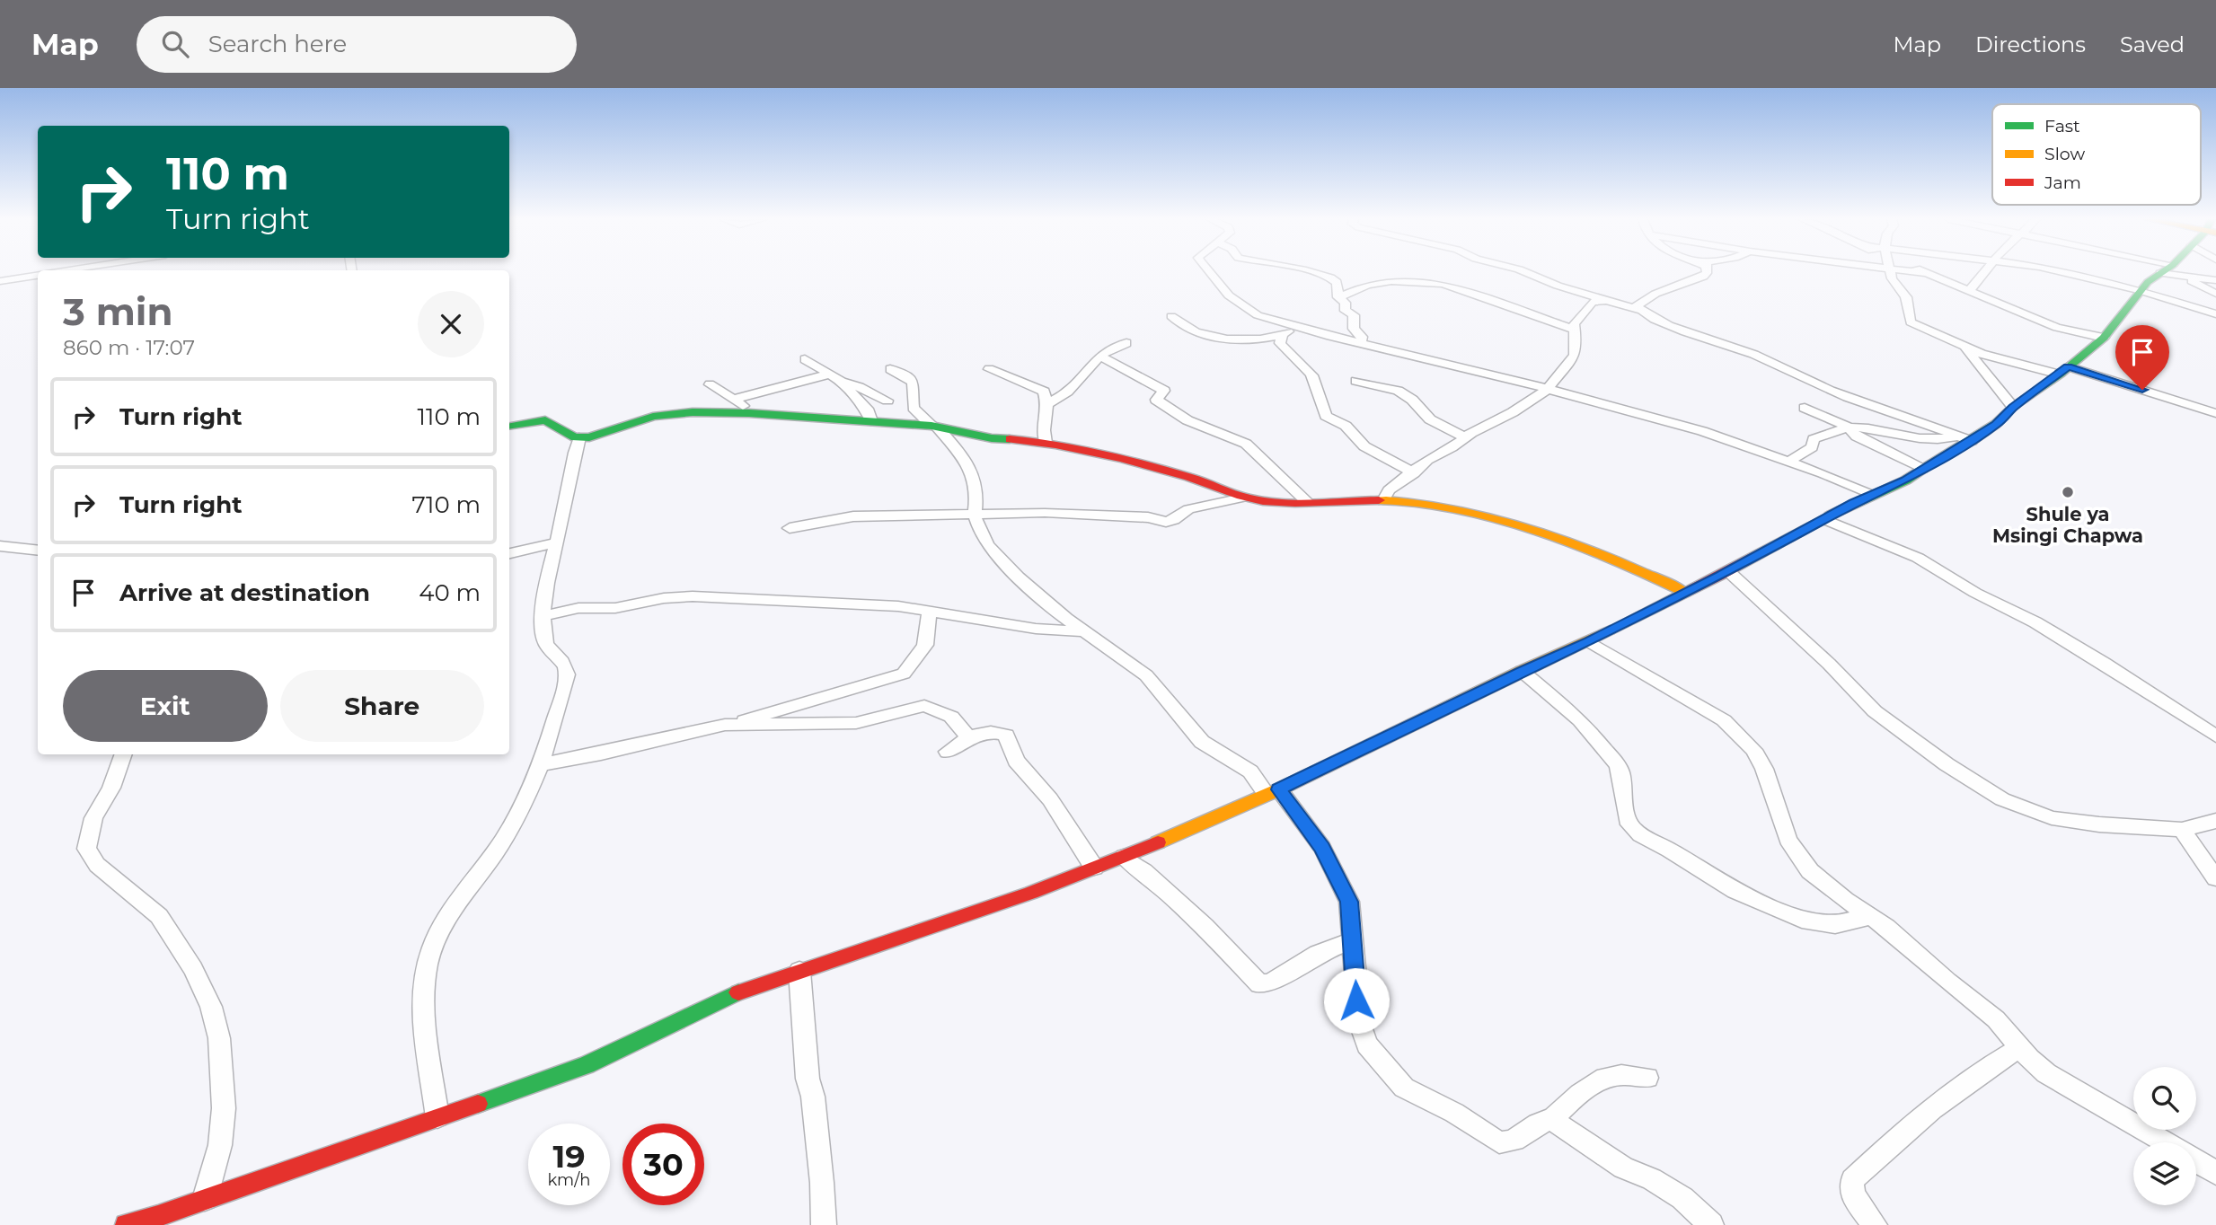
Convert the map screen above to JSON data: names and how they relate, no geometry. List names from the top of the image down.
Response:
{
  "places": ["Shule ya Msingi Chapwa"],
  "legend": ["Fast", "Slow", "Jam"],
  "page": {
    "header": "Map",
    "search": "Search here",
    "nav": ["Map", "Directions", "Saved"],
    "turn": ["110 m", "Turn right"],
    "heading": ["3 min", "860 m · 17:07"],
    "list": [
      {
        "name": "Turn right",
        "value": "110 m"
      },
      {
        "name": "Turn right",
        "value": "710 m"
      },
      {
        "name": "Arrive at destination",
        "value": "40 m"
      }
    ],
    "buttons": ["Exit", "Share"],
    "speed": "19 km/h",
    "limit": "30"
  }
}
